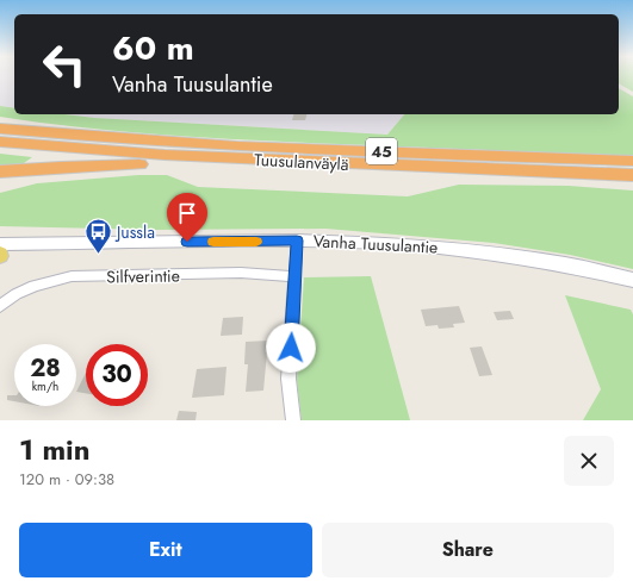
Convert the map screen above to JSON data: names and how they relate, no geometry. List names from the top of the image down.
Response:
{
  "streets": {
    "highway": ["45", "Tuusulanväylä"],
    "main road": ["Vanha Tuusulantie"],
    "street": ["Silfverintie"]
  },
  "places": {
    "bus stop": ["Jussla"]
  },
  "page": {
    "turn": ["60 m", "Vanha Tuusulantie"],
    "speed": "28 km/h",
    "limit": "30",
    "heading": ["1 min", "120 m · 09:38"],
    "buttons": ["Exit", "Share"]
  }
}
